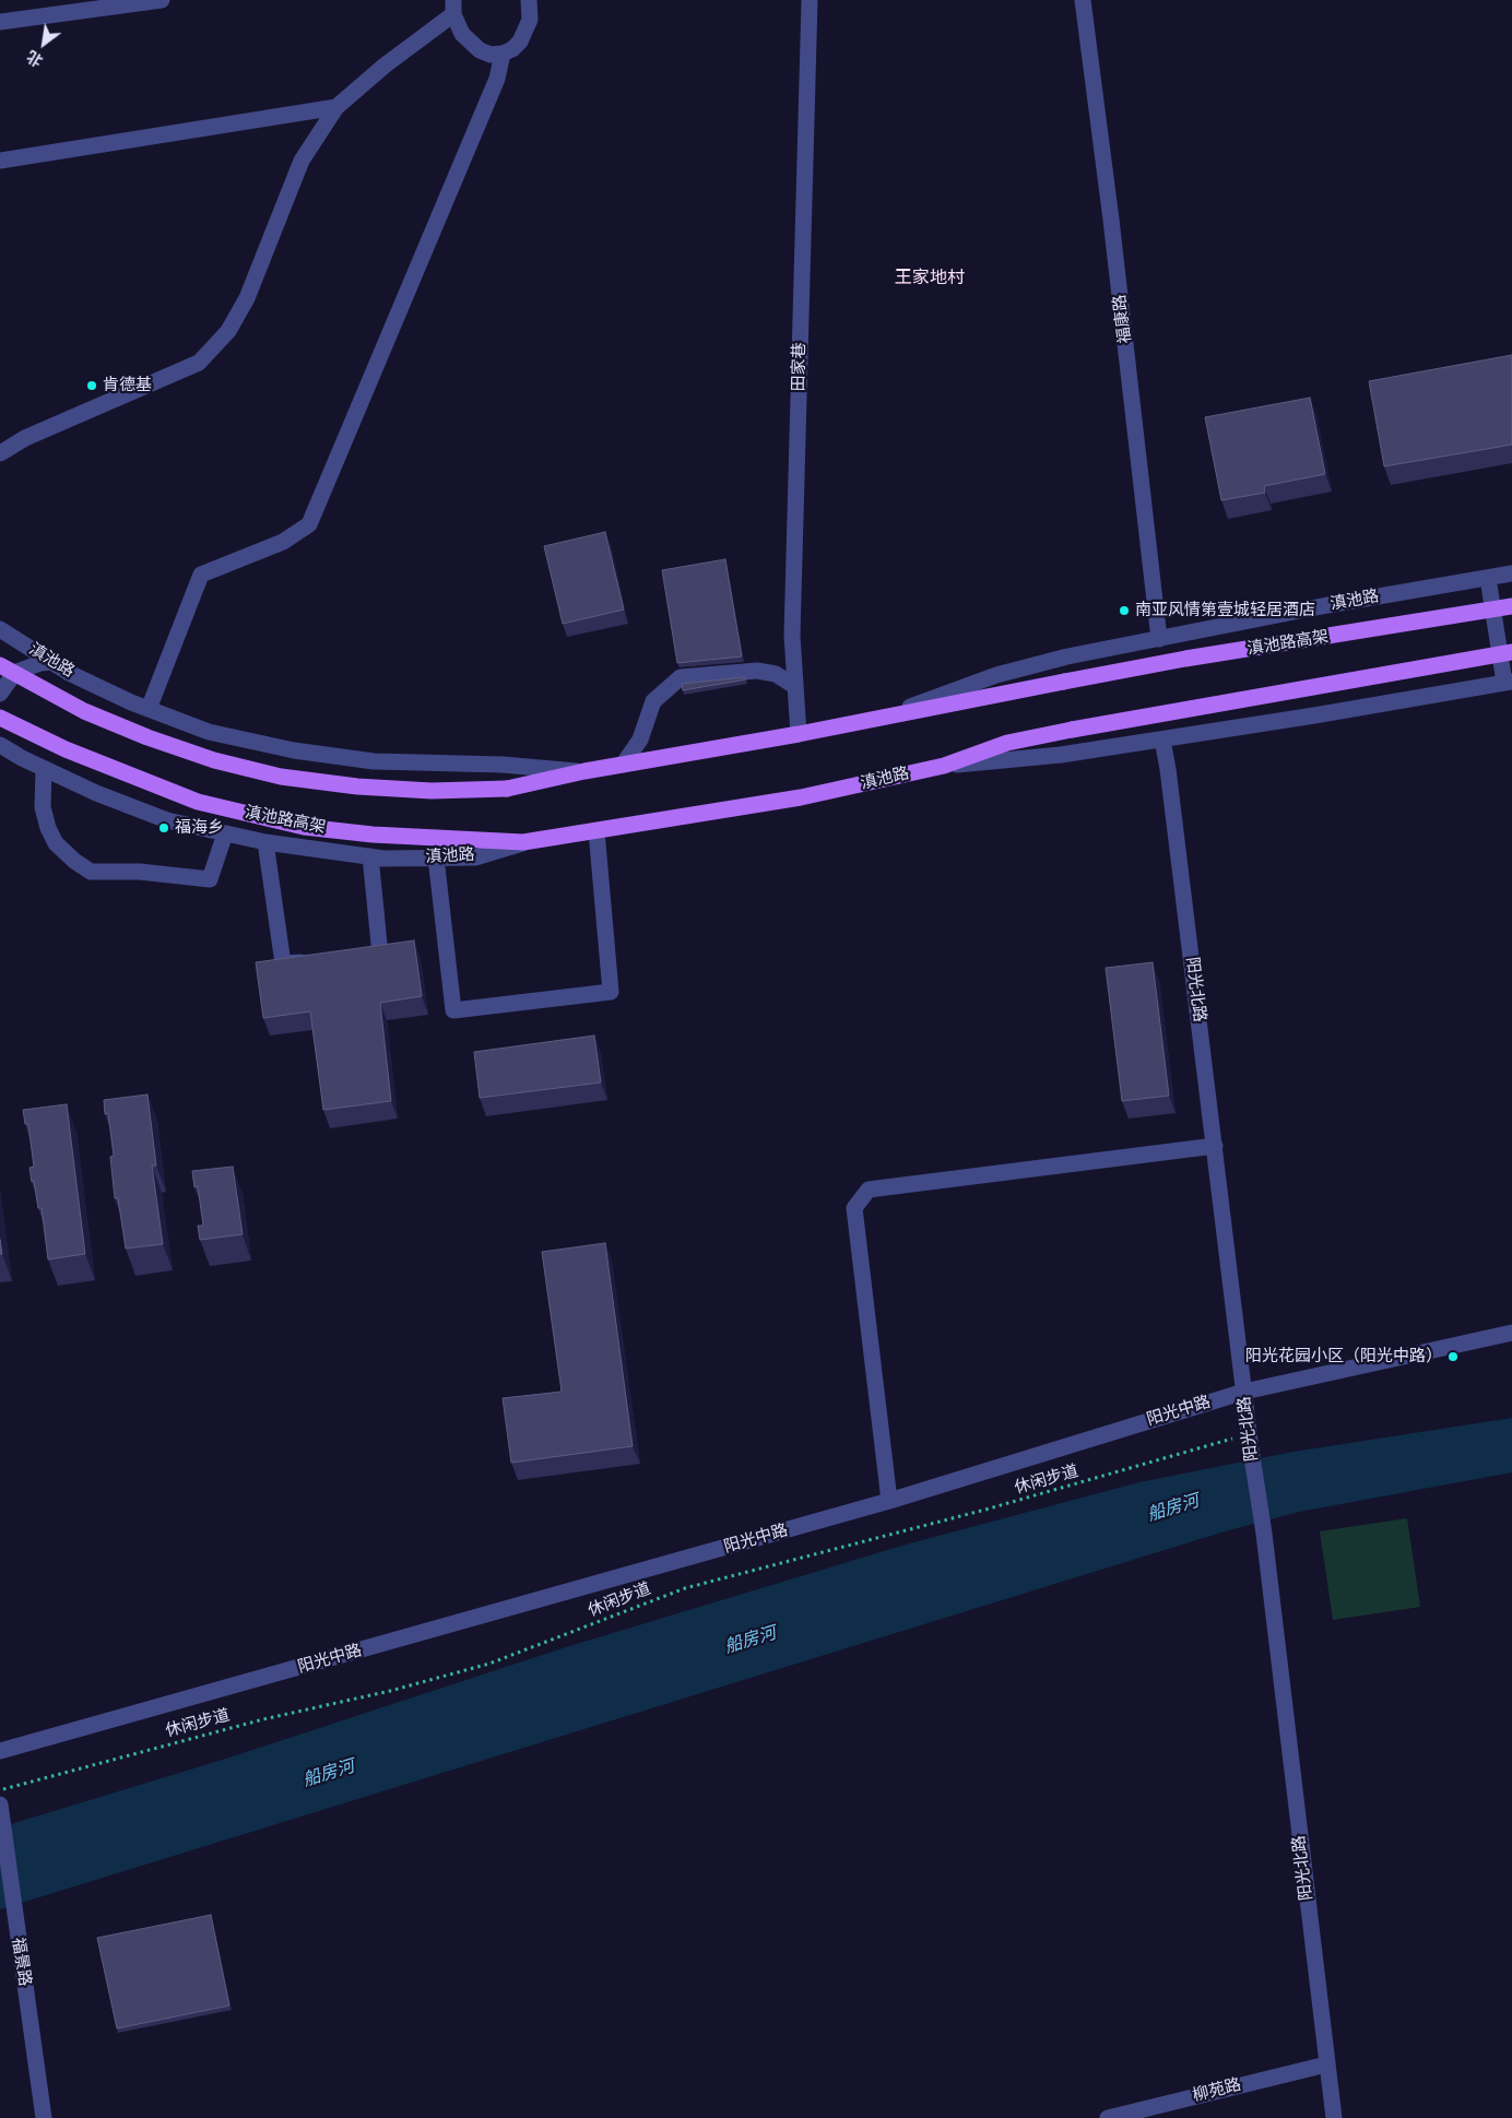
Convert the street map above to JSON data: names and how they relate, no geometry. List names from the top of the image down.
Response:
{
  "streets": {
    "main road": ["滇池路", "滇池路高架"],
    "street": [
      "福康路",
      "田家巷",
      "阳光北路",
      "阳光中路",
      "福景路",
      "柳苑路"
    ],
    "path": ["休闲步道"]
  },
  "crossings": [
    ["福康路", "滇池路"],
    ["田家巷", "滇池路"],
    ["滇池路", "滇池路高架"],
    ["滇池路", "阳光北路"],
    ["阳光北路", "阳光中路"],
    ["阳光北路", "休闲步道"],
    ["阳光北路", "柳苑路"]
  ],
  "districts": ["王家地村"],
  "water": ["船房河"],
  "places": [
    "肯德基",
    "南亚风情第壹城轻居酒店",
    "福海乡",
    "阳光花园小区（阳光中路）"
  ],
  "north": "bottom left"
}
